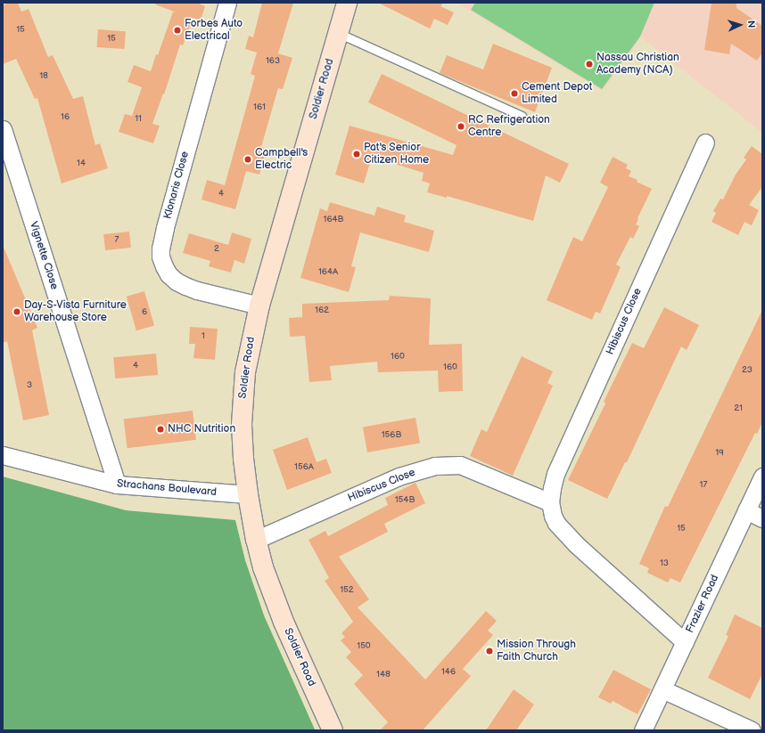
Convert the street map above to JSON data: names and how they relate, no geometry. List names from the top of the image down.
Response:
{
  "streets": {
    "main road": ["Soldier Road"],
    "street": [
      "Klonaris Close",
      "Vignette Close",
      "Hibiscus Close",
      "Strachans Boulevard",
      "Frazier Road"
    ]
  },
  "crossings": [
    ["Soldier Road", "Klonaris Close"],
    ["Soldier Road", "Hibiscus Close"],
    ["Soldier Road", "Strachans Boulevard"],
    ["Vignette Close", "Strachans Boulevard"],
    ["Hibiscus Close", "Frazier Road"]
  ],
  "places": [
    "Forbes Auto Electrical",
    "Nassau Christian Academy (NCA)",
    "Cement Depot Limited",
    "RC Refrigeration Centre",
    "Pat's Senior Citizen Home",
    "Campbell's Electric",
    "Day-S-Vista Furniture Warehouse Store",
    "NHC Nutrition",
    "Mission Through Faith Church"
  ],
  "house_numbers": [
    "15",
    "15",
    "163",
    "18",
    "161",
    "16",
    "11",
    "14",
    "4",
    "164B",
    "7",
    "2",
    "164A",
    "162",
    "6",
    "1",
    "160",
    "4",
    "160",
    "23",
    "3",
    "21",
    "156B",
    "19",
    "156A",
    "17",
    "154B",
    "15",
    "13",
    "152",
    "150",
    "146",
    "148"
  ],
  "north": "right"
}
